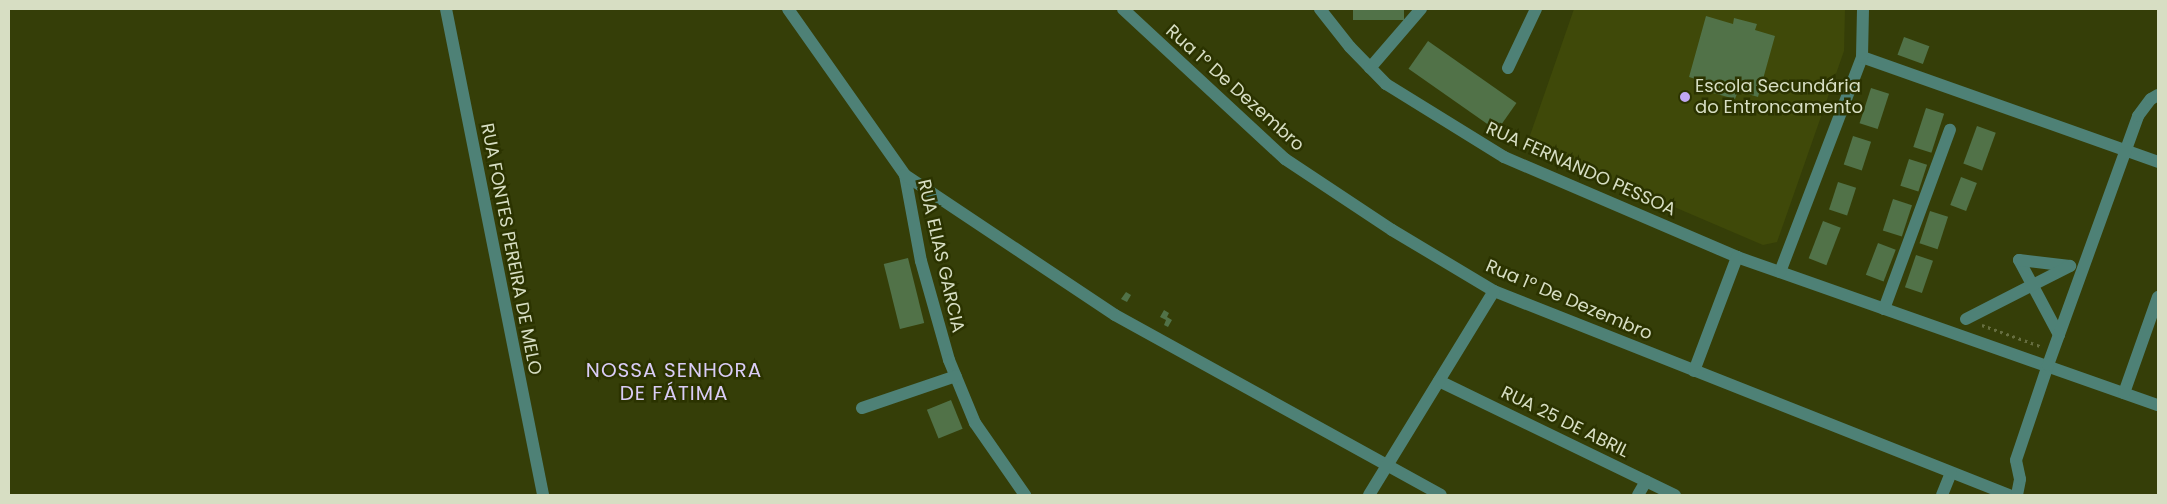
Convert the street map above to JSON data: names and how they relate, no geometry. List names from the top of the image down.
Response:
{
  "streets": {
    "street": [
      "Rua 1º De Dezembro",
      "RUA FERNANDO PESSOA",
      "RUA FONTES PEREIRA DE MELO",
      "RUA ELIAS GARCIA",
      "RUA 25 DE ABRIL"
    ]
  },
  "districts": ["NOSSA SENHORA DE FÁTIMA"],
  "places": ["Escola Secundária do Entroncamento"]
}
